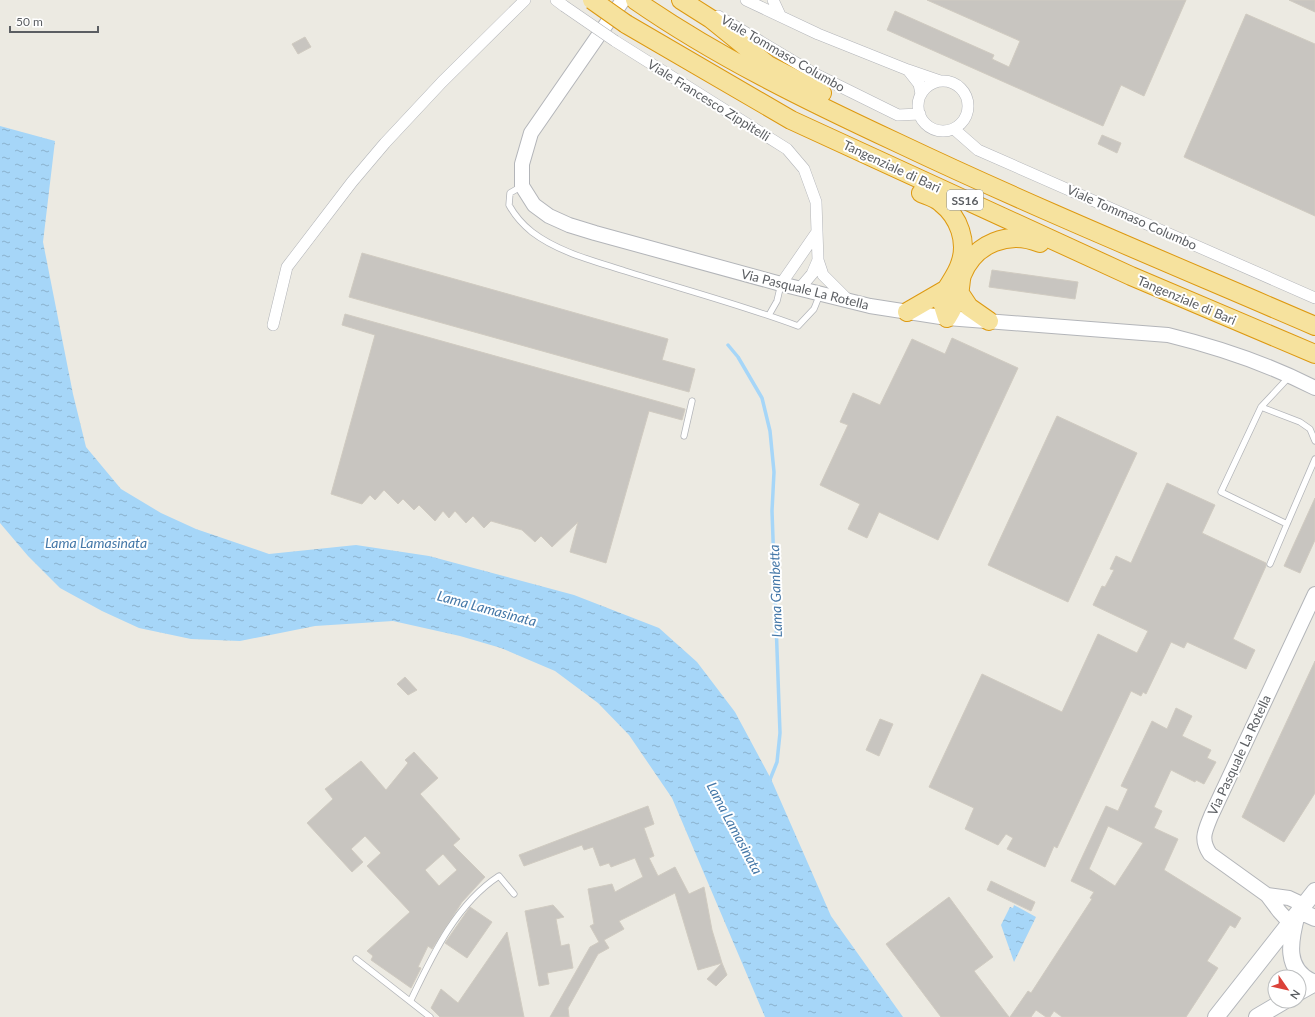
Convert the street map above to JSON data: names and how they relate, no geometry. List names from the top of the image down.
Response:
{
  "streets": {
    "highway": ["Tangenziale di Bari", "SS16"],
    "street": ["Viale Tommaso Columbo", "Viale Francesco Zippitelli", "Via Pasquale La Rotella"]
  },
  "water": ["Lama Lamasinata", "Lama Gambetta"],
  "scale_bar": "50 m",
  "north": "bottom right"
}
